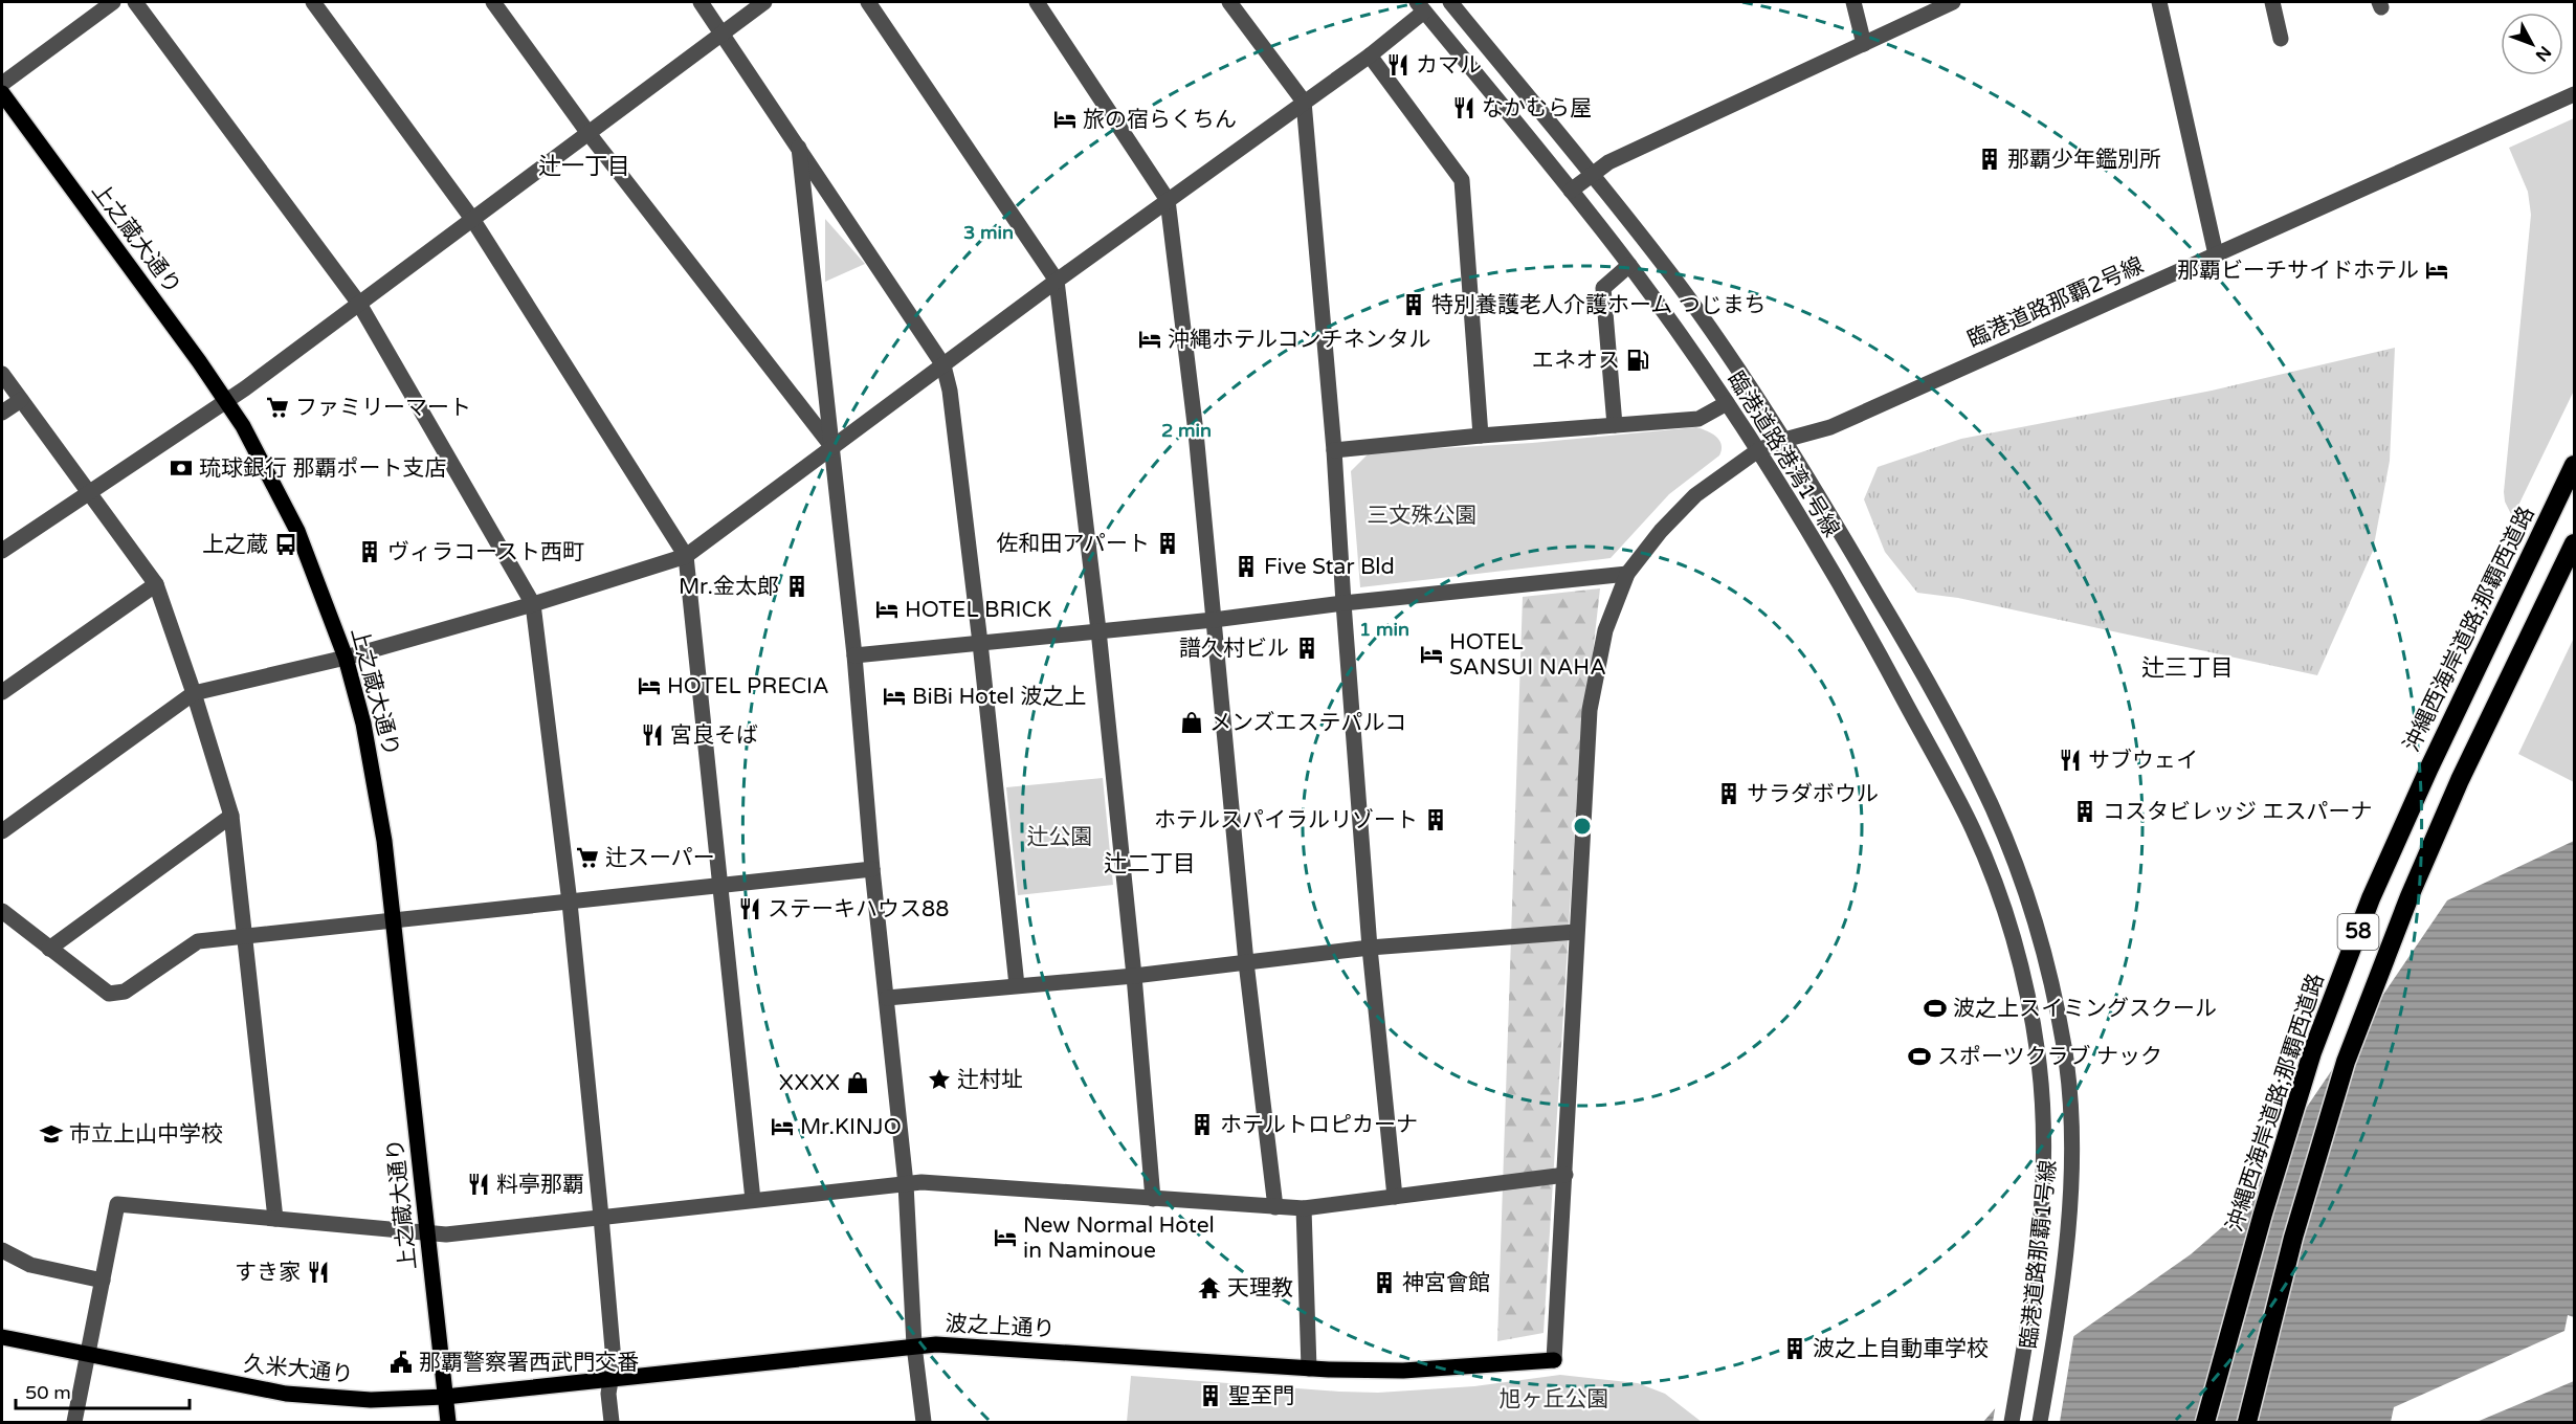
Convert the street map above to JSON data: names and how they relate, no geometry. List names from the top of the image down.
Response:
{
  "streets": {
    "highway": ["沖縄西海岸道路;那覇西道路", "58"],
    "main road": ["上之蔵大通り", "波之上通り", "久米大通り"],
    "street": ["臨港道路那覇2号線", "臨港道路港湾1号線", "臨港道路那覇1号線"]
  },
  "crossings": [
    ["上之蔵大通り", "波之上通り"],
    ["上之蔵大通り", "久米大通り"],
    ["臨港道路那覇2号線", "臨港道路港湾1号線"],
    ["臨港道路那覇2号線", "波之上通り"],
    ["臨港道路港湾1号線", "臨港道路那覇1号線"],
    ["波之上通り", "久米大通り"]
  ],
  "districts": ["辻一丁目", "辻三丁目", "辻二丁目"],
  "parks": ["三文殊公園", "辻公園", "旭ヶ丘公園"],
  "places": {
    "restaurant": [
      "カマル",
      "なかむら屋",
      "宮良そば",
      "サブウェイ",
      "ステーキハウス88",
      "料亭那覇",
      "すき家"
    ],
    "hotel": [
      "旅の宿らくちん",
      "那覇ビーチサイドホテル",
      "沖縄ホテルコンチネンタル",
      "HOTEL BRICK",
      "HOTEL SANSUI NAHA",
      "HOTEL PRECIA",
      "BiBi Hotel 波之上",
      "Mr.KINJO",
      "New Normal Hotel in Naminoue"
    ],
    "building": [
      "那覇少年鑑別所",
      "特別養護老人介護ホーム つじまち",
      "佐和田アパート",
      "ヴィラコースト西町",
      "Five Star Bld",
      "Mr.金太郎",
      "譜久村ビル",
      "サラダボウル",
      "コスタビレッジ エスパーナ",
      "ホテルスパイラルリゾート",
      "ホテルトロピカーナ",
      "神宮會館",
      "波之上自動車学校",
      "聖至門"
    ],
    "fuel station": ["エネオス"],
    "supermarket": ["ファミリーマート", "辻スーパー"],
    "bank": ["琉球銀行 那覇ポート支店"],
    "bus stop": ["上之蔵"],
    "shop": ["メンズエステパルコ", "XXXX"],
    "sports": ["波之上スイミングスクール", "スポーツクラブ ナック"],
    "place": ["辻村址"],
    "school or university": ["市立上山中学校"],
    "temple": ["天理教"],
    "public building": ["那覇警察署西武門交番"]
  },
  "scale_bar": "50 m",
  "north": "bottom right",
  "rings": ["3 min", "2 min", "1 min"]
}
